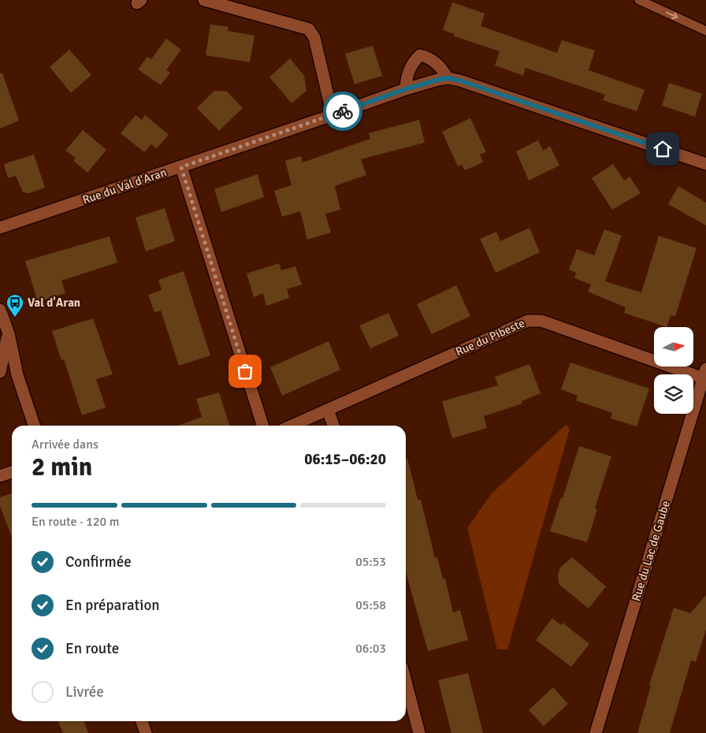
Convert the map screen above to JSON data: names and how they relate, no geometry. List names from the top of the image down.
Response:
{
  "streets": {
    "street": ["Rue du Val d'Aran", "Rue du Pibeste", "Rue du Lac de Gaube"]
  },
  "crossings": [
    ["Rue du Pibeste", "Rue du Lac de Gaube"]
  ],
  "places": {
    "bus stop": ["Val d'Aran"]
  },
  "north": "right",
  "page": {
    "heading": ["2 min", "Arrivée dans", "06:15–06:20"],
    "bar": "En route · 120 m",
    "list": [
      ["Confirmée", "05:53"],
      ["En préparation", "05:58"],
      ["En route", "06:03"],
      "Livrée"
    ]
  }
}
